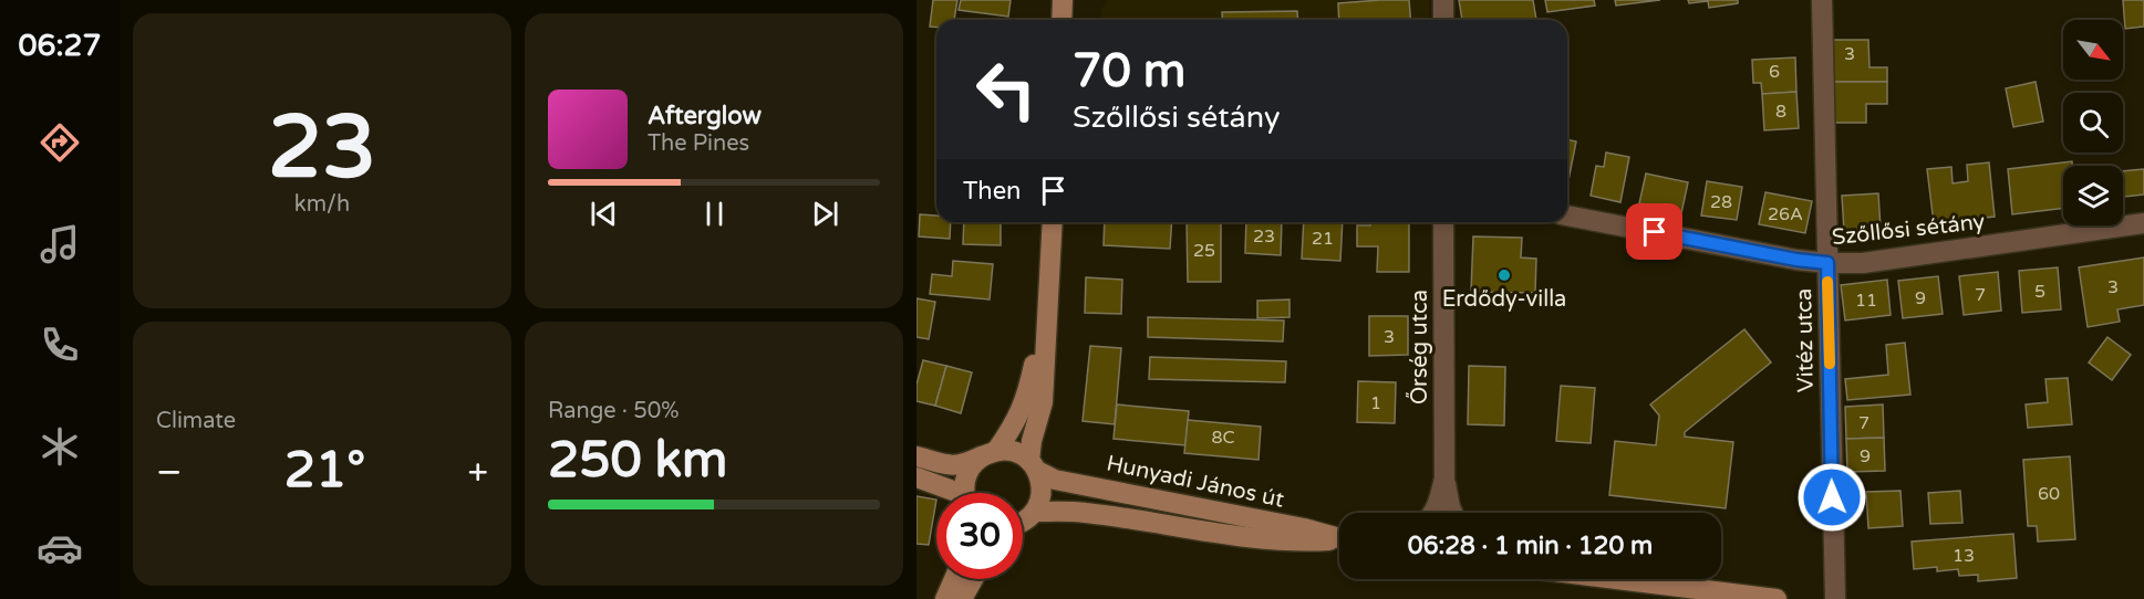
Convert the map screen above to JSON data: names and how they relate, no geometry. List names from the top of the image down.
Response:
{
  "streets": {
    "street": [
      "Szőllősi sétány",
      "Vitéz utca",
      "Őrség utca",
      "Hunyadi János út"
    ]
  },
  "crossings": [
    ["Szőllősi sétány", "Vitéz utca"]
  ],
  "places": ["Erdődy-villa"],
  "house_numbers": [
    "3",
    "6",
    "8",
    "28",
    "26A",
    "23",
    "21",
    "25",
    "3",
    "5",
    "7",
    "9",
    "11",
    "3",
    "1",
    "7",
    "8C",
    "9",
    "60",
    "13"
  ],
  "north": "bottom right",
  "page": {
    "tabs": "06:27",
    "tile": [
      ["23", "km/h"],
      "Climate",
      ["Range · 50%", "250 km"]
    ],
    "turn": ["70 m", "Szőllősi sétány"],
    "song": ["Afterglow", "The Pines"],
    "then": "Then",
    "heat": ["−", "21°", "+"],
    "limit": "30",
    "trip": "06:28 · 1 min · 120 m"
  }
}
